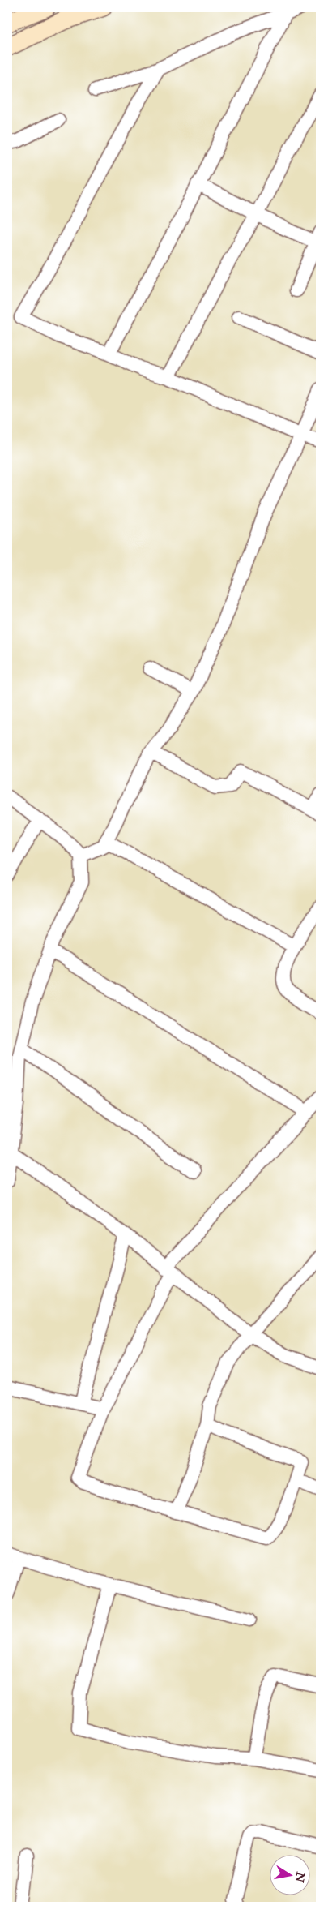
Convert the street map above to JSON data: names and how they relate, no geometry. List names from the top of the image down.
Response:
{
  "north": "right"
}
